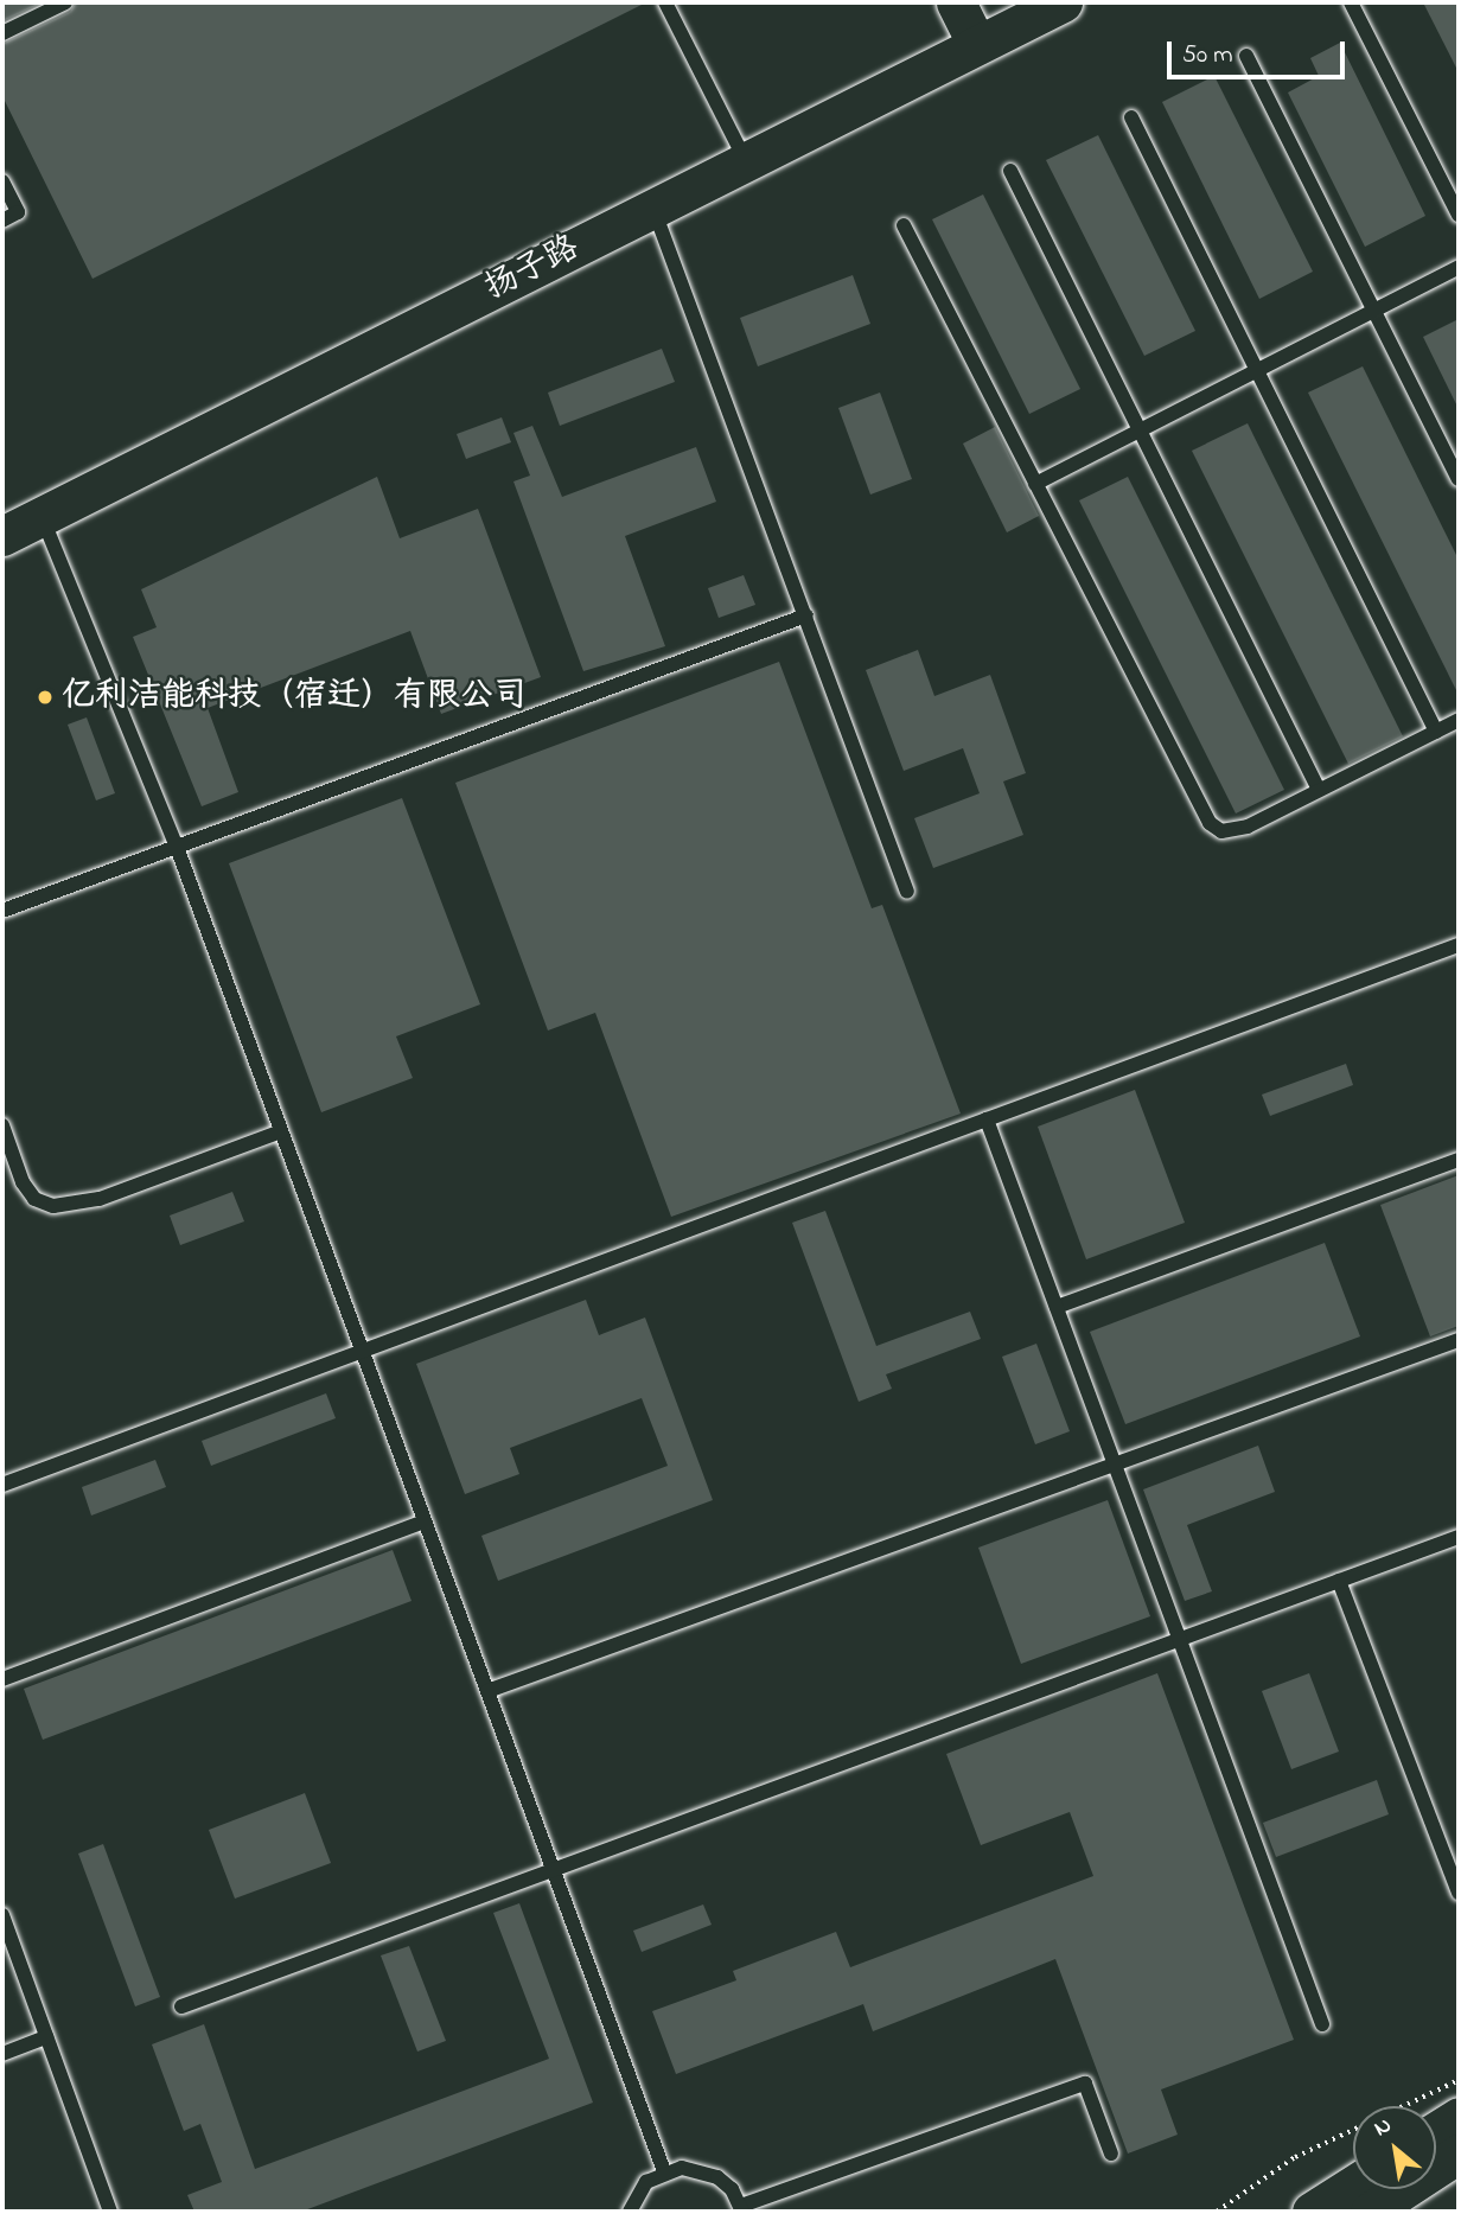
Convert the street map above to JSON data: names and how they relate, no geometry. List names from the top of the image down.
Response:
{
  "streets": {
    "street": ["扬子路"]
  },
  "places": ["亿利洁能科技（宿迁）有限公司"],
  "scale_bar": "50 m",
  "north": "top left"
}
